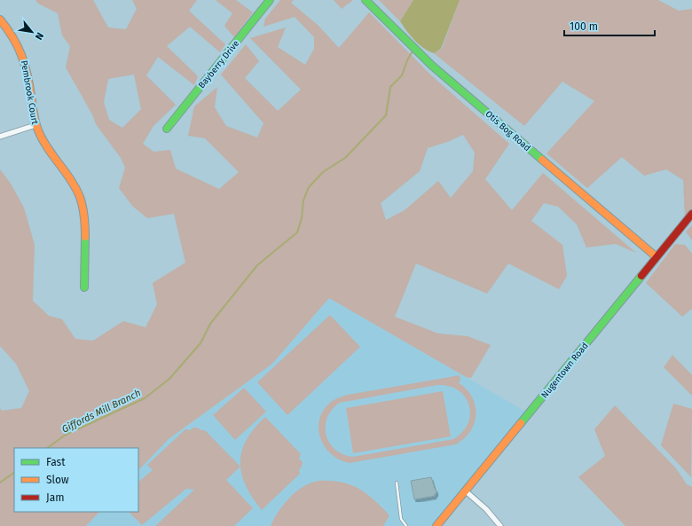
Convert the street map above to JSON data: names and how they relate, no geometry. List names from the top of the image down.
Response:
{
  "streets": {
    "street": [
      "Bayberry Drive",
      "Pembrook Court",
      "Otis Bog Road",
      "Nugentown Road"
    ]
  },
  "crossings": [
    ["Otis Bog Road", "Nugentown Road"]
  ],
  "water": ["Giffords Mill Branch"],
  "legend": ["Fast", "Slow", "Jam"],
  "scale_bar": "100 m",
  "north": "bottom right"
}
